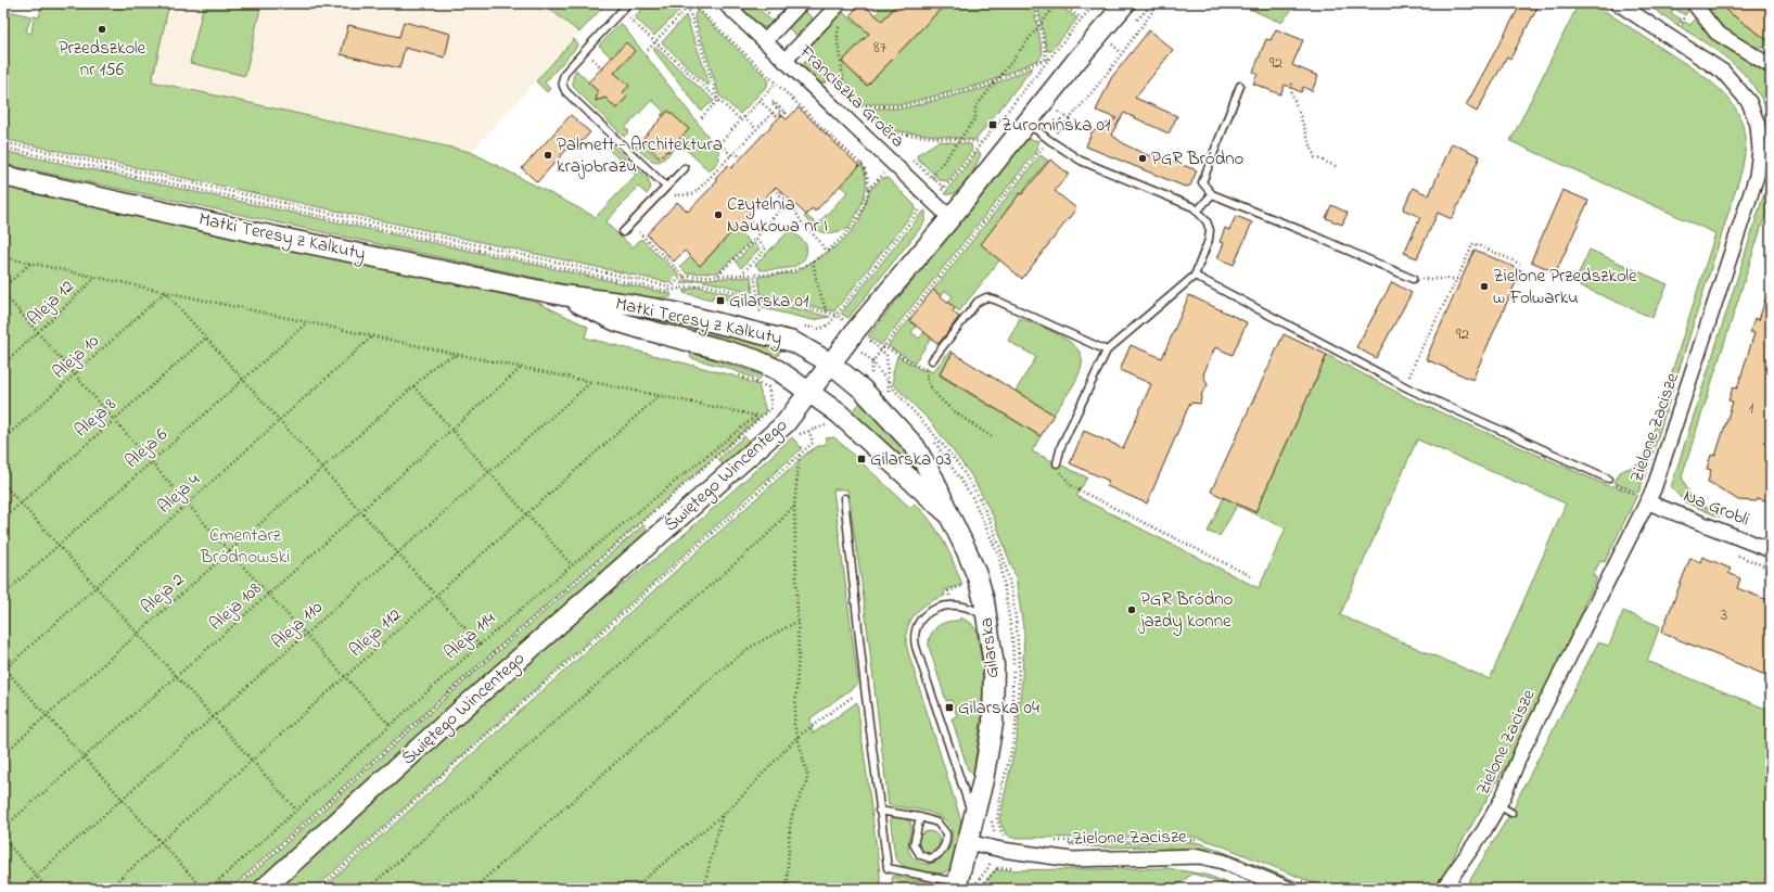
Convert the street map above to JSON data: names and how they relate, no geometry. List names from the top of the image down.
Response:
{
  "streets": {
    "street": [
      "Franciszka Groëra",
      "Matki Teresy z Kalkuty",
      "Zielone Zacisze",
      "Świętego Wincentego",
      "Na Grobli",
      "Gilarska"
    ],
    "path": [
      "Aleja 12",
      "Aleja 10",
      "Aleja 8",
      "Aleja 6",
      "Aleja 4",
      "Aleja 2",
      "Aleja 108",
      "Aleja 110",
      "Aleja 112",
      "Aleja 114"
    ]
  },
  "crossings": [
    ["Franciszka Groëra", "Świętego Wincentego"],
    ["Matki Teresy z Kalkuty", "Świętego Wincentego"],
    ["Matki Teresy z Kalkuty", "Gilarska"],
    ["Zielone Zacisze", "Na Grobli"],
    ["Zielone Zacisze", "Gilarska"],
    ["Świętego Wincentego", "Gilarska"],
    ["Aleja 112", "Aleja 114"]
  ],
  "parks": ["Cmentarz Bródnowski"],
  "places": {
    "other": [
      "Przedszkole nr 156",
      "Palmett - Architektura krajobrazu",
      "PGR Bródno",
      "Czytelnia Naukowa nr I",
      "Zielone Przedszkole w Folwarku",
      "PGR Bródno jazdy konne"
    ],
    "transit": [
      "Żuromińska 01",
      "Gilarska 01",
      "Gilarska 03",
      "Gilarska 04"
    ]
  },
  "house_numbers": [
    "87",
    "92",
    "92",
    "1",
    "3"
  ]
}
